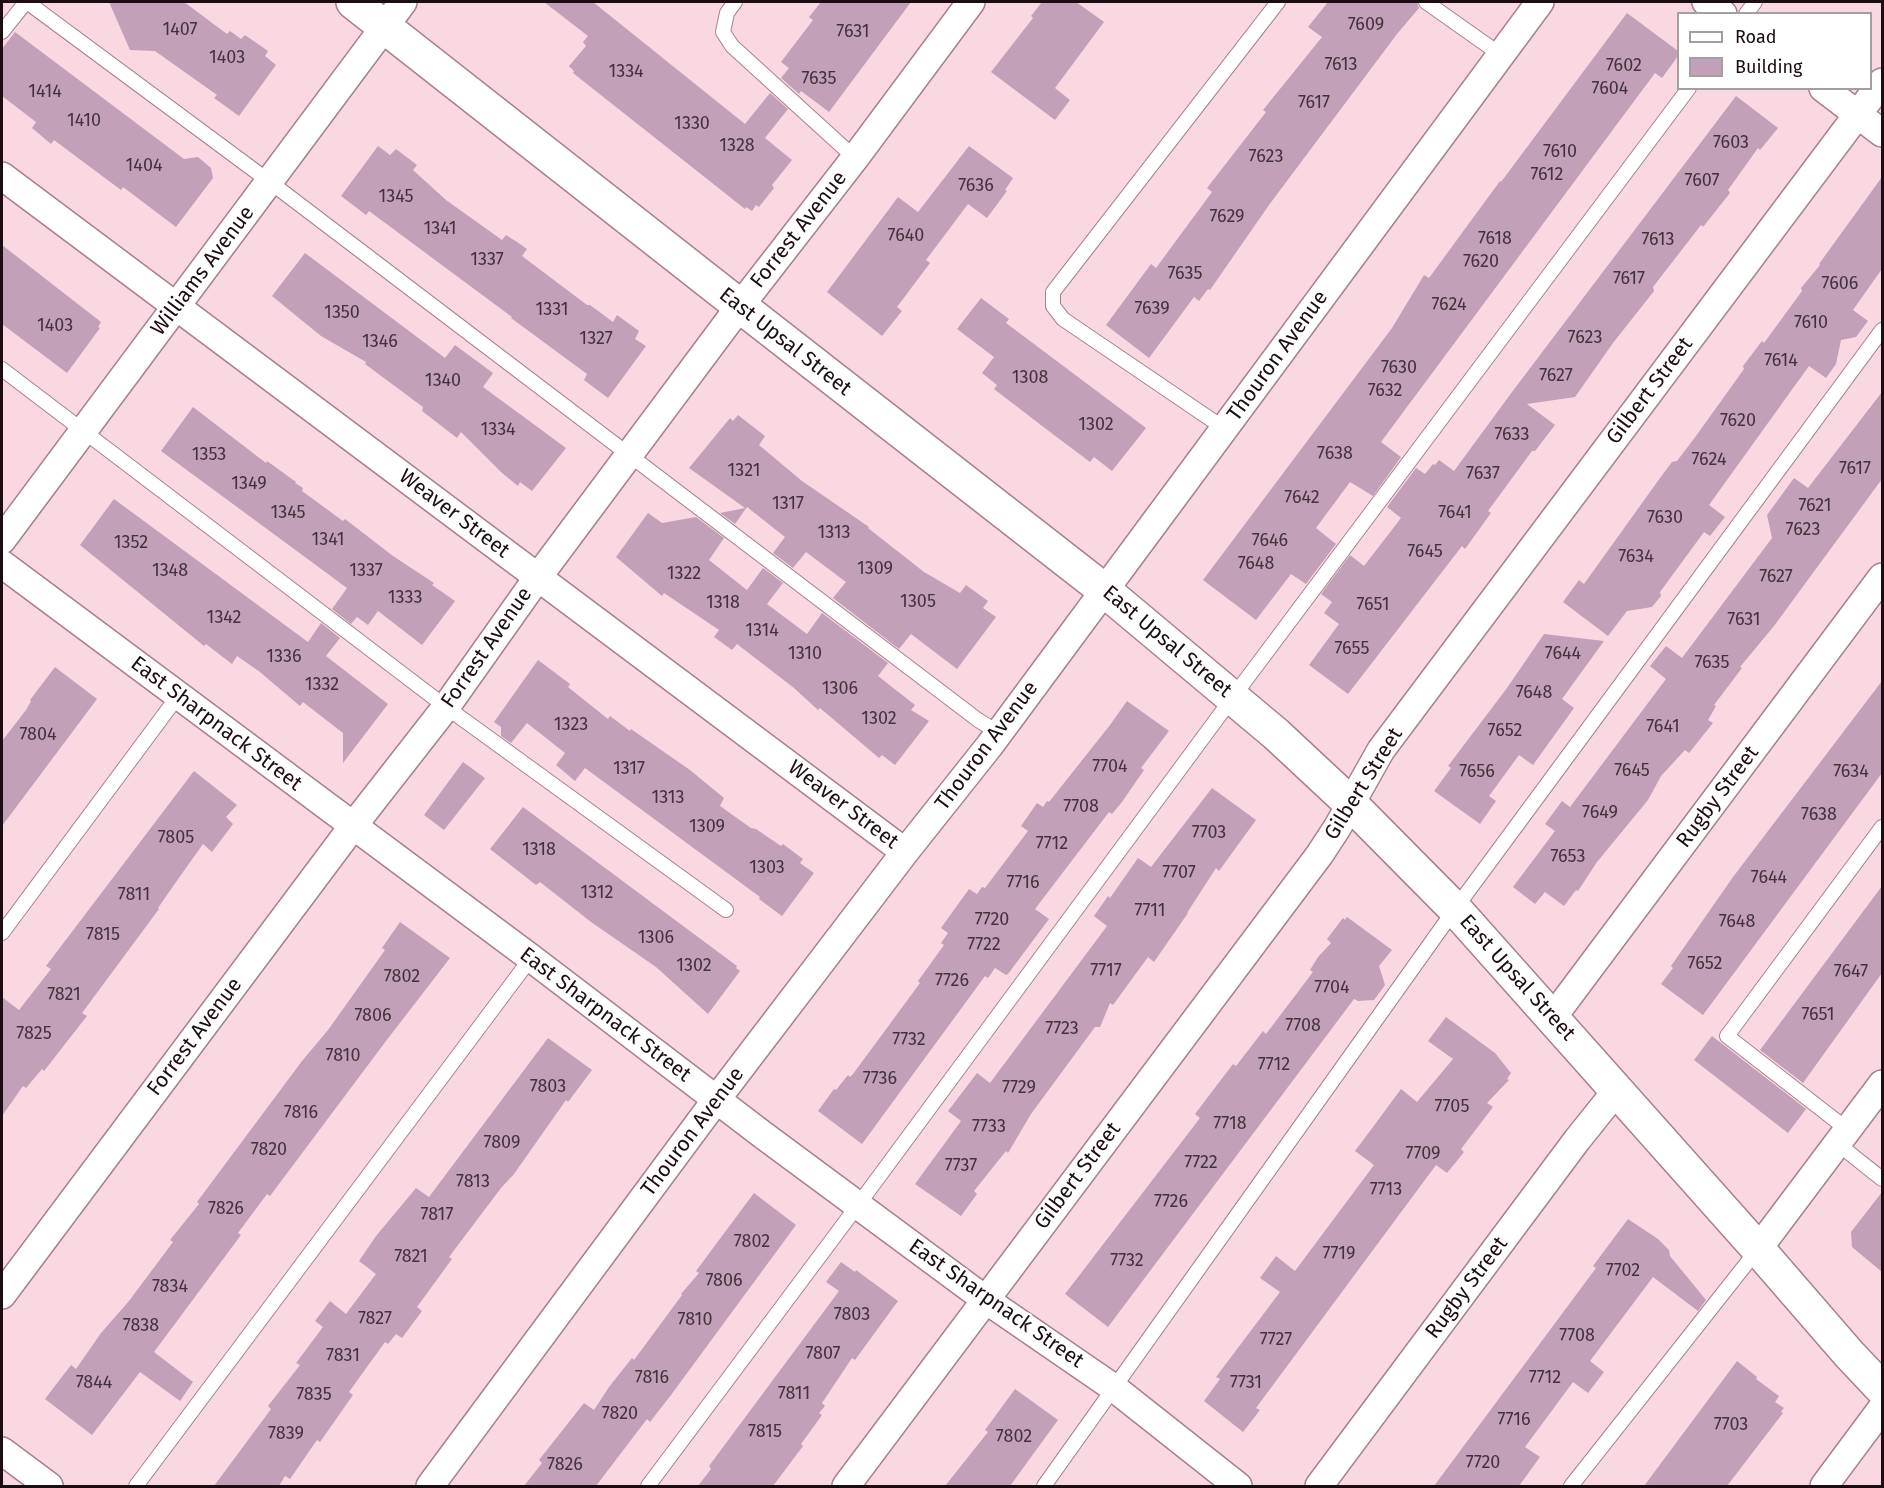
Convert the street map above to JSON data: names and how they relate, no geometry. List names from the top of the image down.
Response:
{
  "streets": {
    "street": [
      "Forrest Avenue",
      "Williams Avenue",
      "East Upsal Street",
      "Thouron Avenue",
      "Gilbert Street",
      "Weaver Street",
      "East Sharpnack Street",
      "Rugby Street"
    ]
  },
  "crossings": [
    ["Forrest Avenue", "East Upsal Street"],
    ["Forrest Avenue", "Weaver Street"],
    ["Forrest Avenue", "East Sharpnack Street"],
    ["Williams Avenue", "East Upsal Street"],
    ["Williams Avenue", "Weaver Street"],
    ["East Upsal Street", "Thouron Avenue"],
    ["East Upsal Street", "Gilbert Street"],
    ["East Upsal Street", "Rugby Street"],
    ["Thouron Avenue", "Weaver Street"],
    ["Thouron Avenue", "East Sharpnack Street"],
    ["Gilbert Street", "East Sharpnack Street"]
  ],
  "house_numbers": [
    "7609",
    "1407",
    "7631",
    "1403",
    "7613",
    "7602",
    "1334",
    "7635",
    "7604",
    "1414",
    "7617",
    "1410",
    "1330",
    "7603",
    "1328",
    "7610",
    "7623",
    "1404",
    "7612",
    "7607",
    "7636",
    "1345",
    "7629",
    "1341",
    "7640",
    "7618",
    "7613",
    "1337",
    "7620",
    "7635",
    "7617",
    "7606",
    "7624",
    "7639",
    "1331",
    "1350",
    "7610",
    "1403",
    "7623",
    "1327",
    "1346",
    "7614",
    "7630",
    "7627",
    "1308",
    "1340",
    "7632",
    "7620",
    "1302",
    "1334",
    "7633",
    "7638",
    "1353",
    "7624",
    "7617",
    "1321",
    "7637",
    "1349",
    "7642",
    "1317",
    "7621",
    "1345",
    "7641",
    "7630",
    "7623",
    "1313",
    "1341",
    "7646",
    "1352",
    "7645",
    "7634",
    "7648",
    "1309",
    "1348",
    "1337",
    "1322",
    "7627",
    "1333",
    "1305",
    "1318",
    "7651",
    "1342",
    "7631",
    "1314",
    "7655",
    "1310",
    "7644",
    "1336",
    "7635",
    "1332",
    "1306",
    "7648",
    "1302",
    "1323",
    "7641",
    "7652",
    "7804",
    "7704",
    "1317",
    "7645",
    "7656",
    "7634",
    "1313",
    "7708",
    "7649",
    "7638",
    "1309",
    "7703",
    "7805",
    "7712",
    "1318",
    "7653",
    "1303",
    "7707",
    "7644",
    "7716",
    "1312",
    "7811",
    "7711",
    "7720",
    "7648",
    "7815",
    "1306",
    "7722",
    "7652",
    "1302",
    "7717",
    "7647",
    "7802",
    "7726",
    "7704",
    "7821",
    "7651",
    "7806",
    "7708",
    "7723",
    "7825",
    "7732",
    "7810",
    "7712",
    "7736",
    "7803",
    "7729",
    "7705",
    "7816",
    "7718",
    "7733",
    "7809",
    "7820",
    "7709",
    "7722",
    "7737",
    "7813",
    "7713",
    "7726",
    "7826",
    "7817",
    "7802",
    "7719",
    "7821",
    "7732",
    "7702",
    "7806",
    "7834",
    "7803",
    "7827",
    "7810",
    "7838",
    "7708",
    "7727",
    "7807",
    "7831",
    "7816",
    "7712",
    "7844",
    "7731",
    "7811",
    "7835",
    "7820",
    "7716",
    "7703",
    "7815",
    "7839",
    "7802",
    "7720",
    "7826"
  ],
  "legend": ["Road", "Building"]
}
